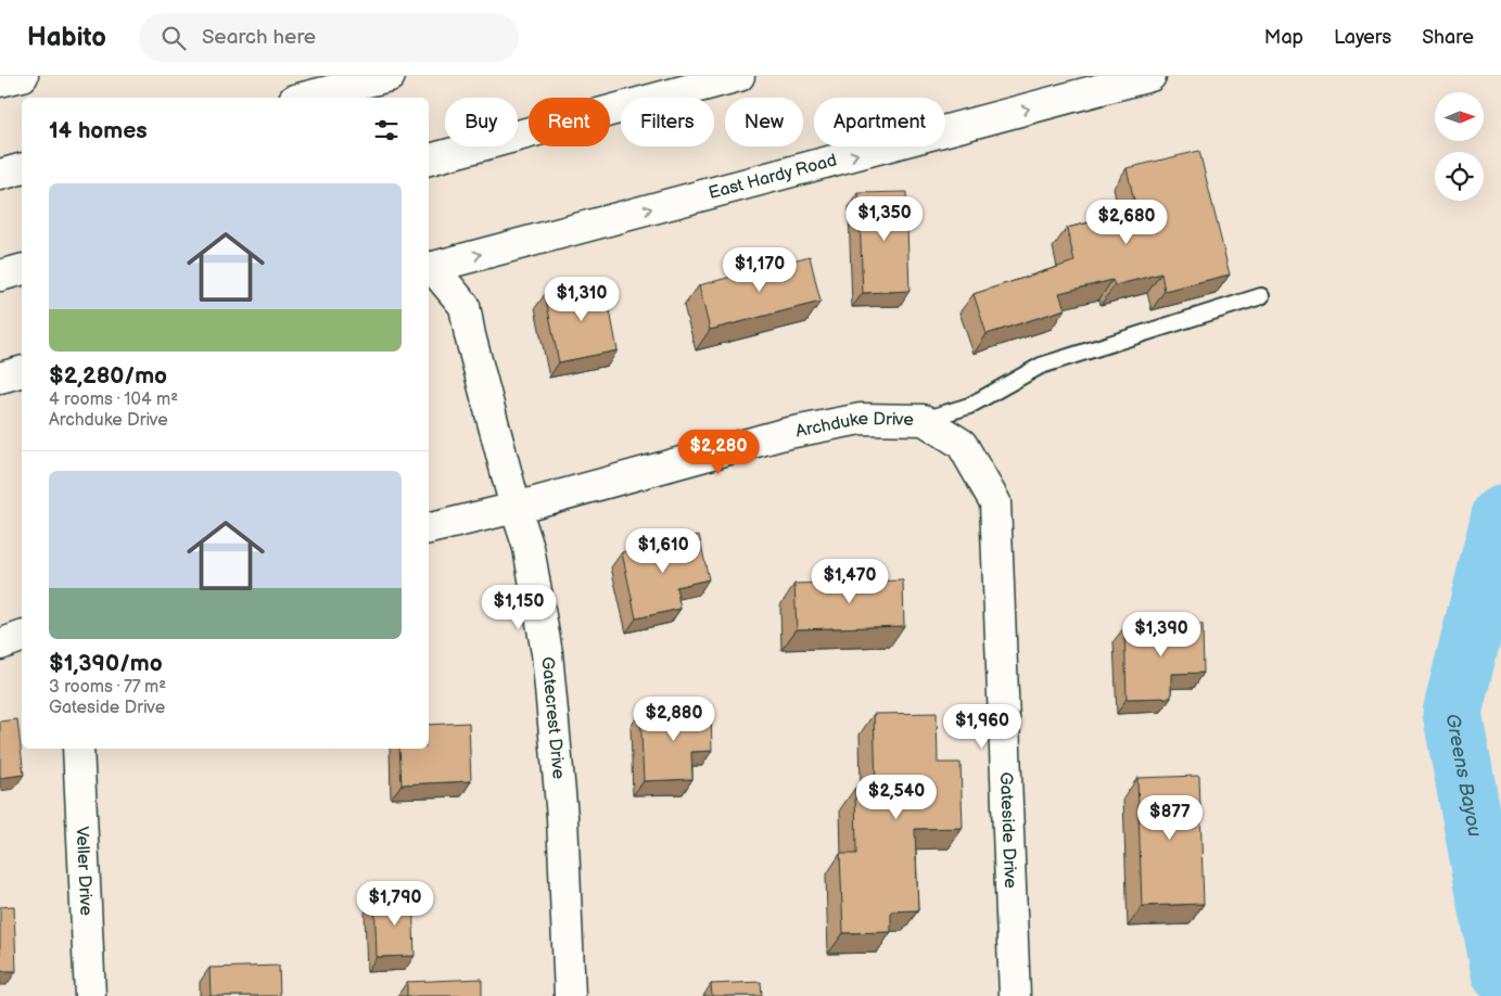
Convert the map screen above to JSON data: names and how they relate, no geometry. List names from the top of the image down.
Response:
{
  "streets": {
    "main road": [
      "East Hardy Road",
      "Archduke Drive",
      "Gatecrest Drive",
      "Gateside Drive",
      "Veller Drive"
    ]
  },
  "crossings": [
    ["East Hardy Road", "Gatecrest Drive"],
    ["Archduke Drive", "Gatecrest Drive"],
    ["Archduke Drive", "Gateside Drive"]
  ],
  "water": ["Greens Bayou"],
  "north": "right",
  "page": {
    "header": "Habito",
    "search": "Search here",
    "nav": ["Map", "Layers", "Share"],
    "chip": [
      "Buy",
      "Rent",
      "Filters",
      "New",
      "Apartment"
    ],
    "heading": "14 homes",
    "list": [
      {
        "name": "$2,280/mo",
        "note": "4 rooms · 104 m² · Archduke Drive"
      },
      {
        "name": "$1,390/mo",
        "note": "3 rooms · 77 m² · Gateside Drive"
      }
    ],
    "price": [
      "$1,350",
      "$2,680",
      "$1,170",
      "$1,310",
      "$2,280",
      "$1,610",
      "$1,470",
      "$1,150",
      "$1,390",
      "$2,880",
      "$1,960",
      "$2,540",
      "$877",
      "$1,790"
    ]
  }
}
